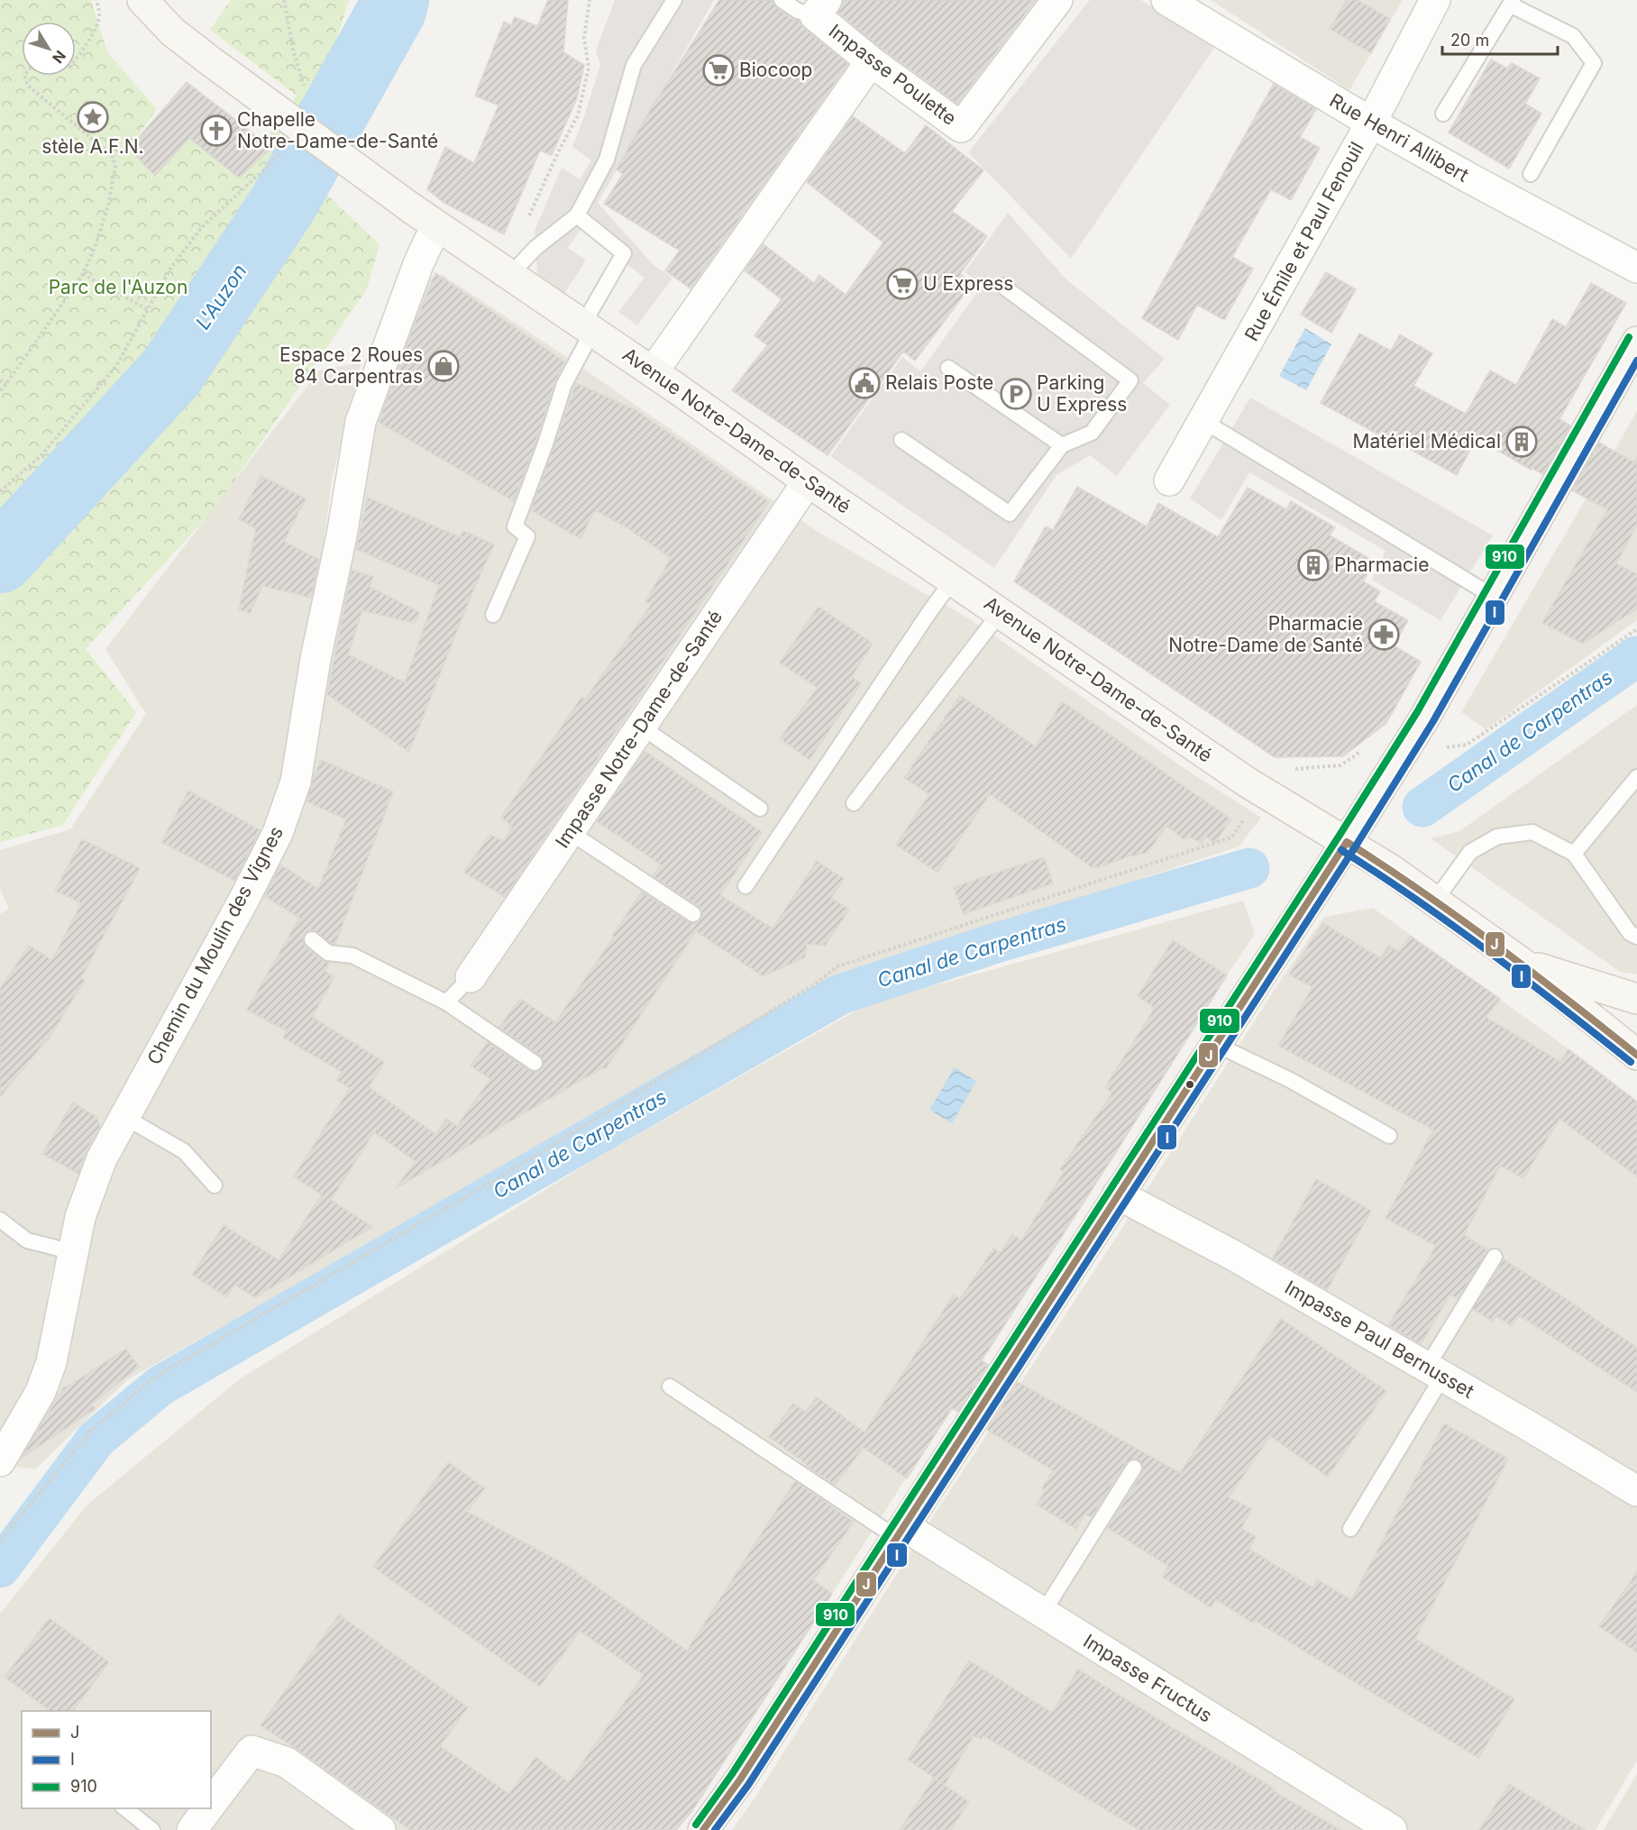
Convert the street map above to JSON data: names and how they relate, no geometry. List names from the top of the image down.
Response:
{
  "streets": {
    "main road": ["Avenue Notre-Dame-de-Santé"],
    "street": [
      "Impasse Poulette",
      "Rue Henri Allibert",
      "Rue Émile et Paul Fenouil",
      "Impasse Notre-Dame-de-Santé",
      "Chemin du Moulin des Vignes",
      "Impasse Paul Bernusset",
      "Impasse Fructus"
    ]
  },
  "crossings": [
    ["Rue Henri Allibert", "Rue Émile et Paul Fenouil"],
    ["Avenue Notre-Dame-de-Santé", "Impasse Notre-Dame-de-Santé"],
    ["Avenue Notre-Dame-de-Santé", "Chemin du Moulin des Vignes"]
  ],
  "water": ["L'Auzon", "Canal de Carpentras"],
  "parks": ["Parc de l'Auzon"],
  "places": {
    "supermarket": ["Biocoop", "U Express"],
    "place": ["stèle A.F.N."],
    "church": ["Chapelle Notre-Dame-de-Santé"],
    "shop": ["Espace 2 Roues 84 Carpentras"],
    "public building": ["Relais Poste"],
    "parking": ["Parking U Express"],
    "building": ["Matériel Médical", "Pharmacie"],
    "pharmacy": ["Pharmacie Notre-Dame de Santé"]
  },
  "lines": ["transit line 910", "transit line I", "transit line J"],
  "legend": ["J", "I", "910"],
  "scale_bar": "20 m",
  "north": "bottom right"
}
